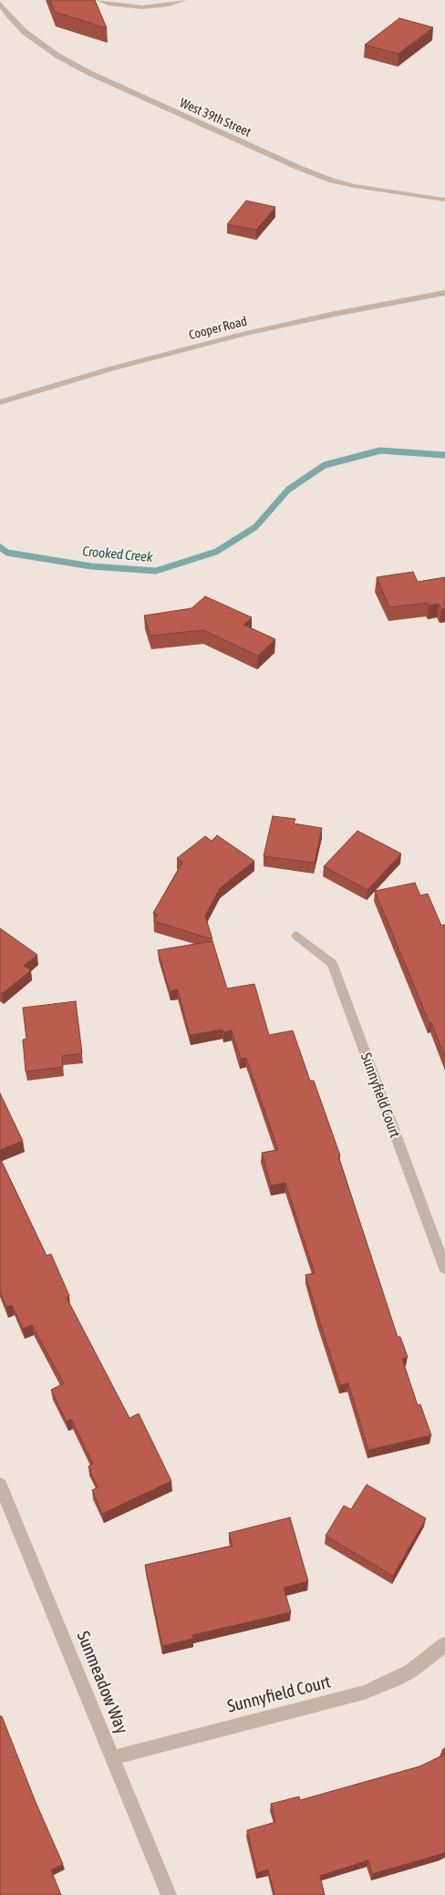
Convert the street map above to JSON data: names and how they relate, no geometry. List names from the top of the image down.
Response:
{
  "streets": {
    "street": [
      "West 39th Street",
      "Cooper Road",
      "Sunnyfield Court",
      "Sunmeadow Way"
    ]
  },
  "crossings": [
    ["Sunnyfield Court", "Sunmeadow Way"]
  ],
  "water": ["Crooked Creek"]
}
